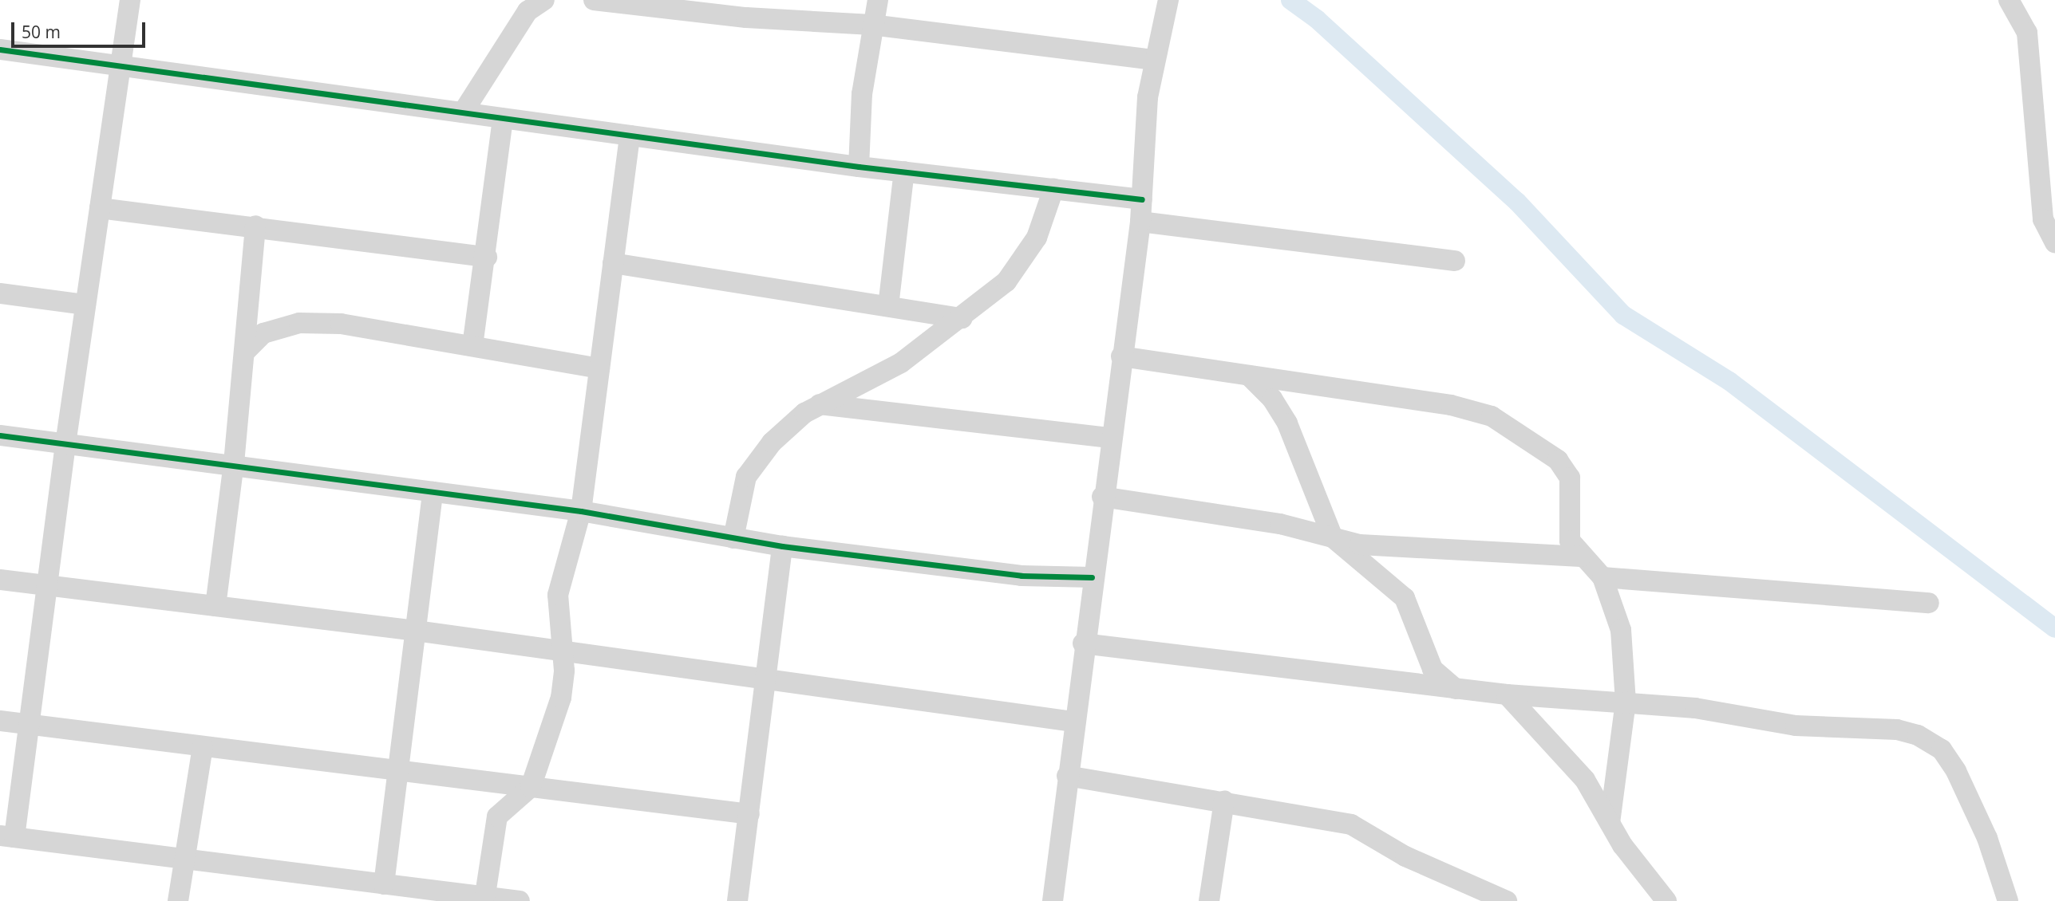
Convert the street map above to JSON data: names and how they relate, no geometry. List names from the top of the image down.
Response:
{
  "scale_bar": "50 m"
}
